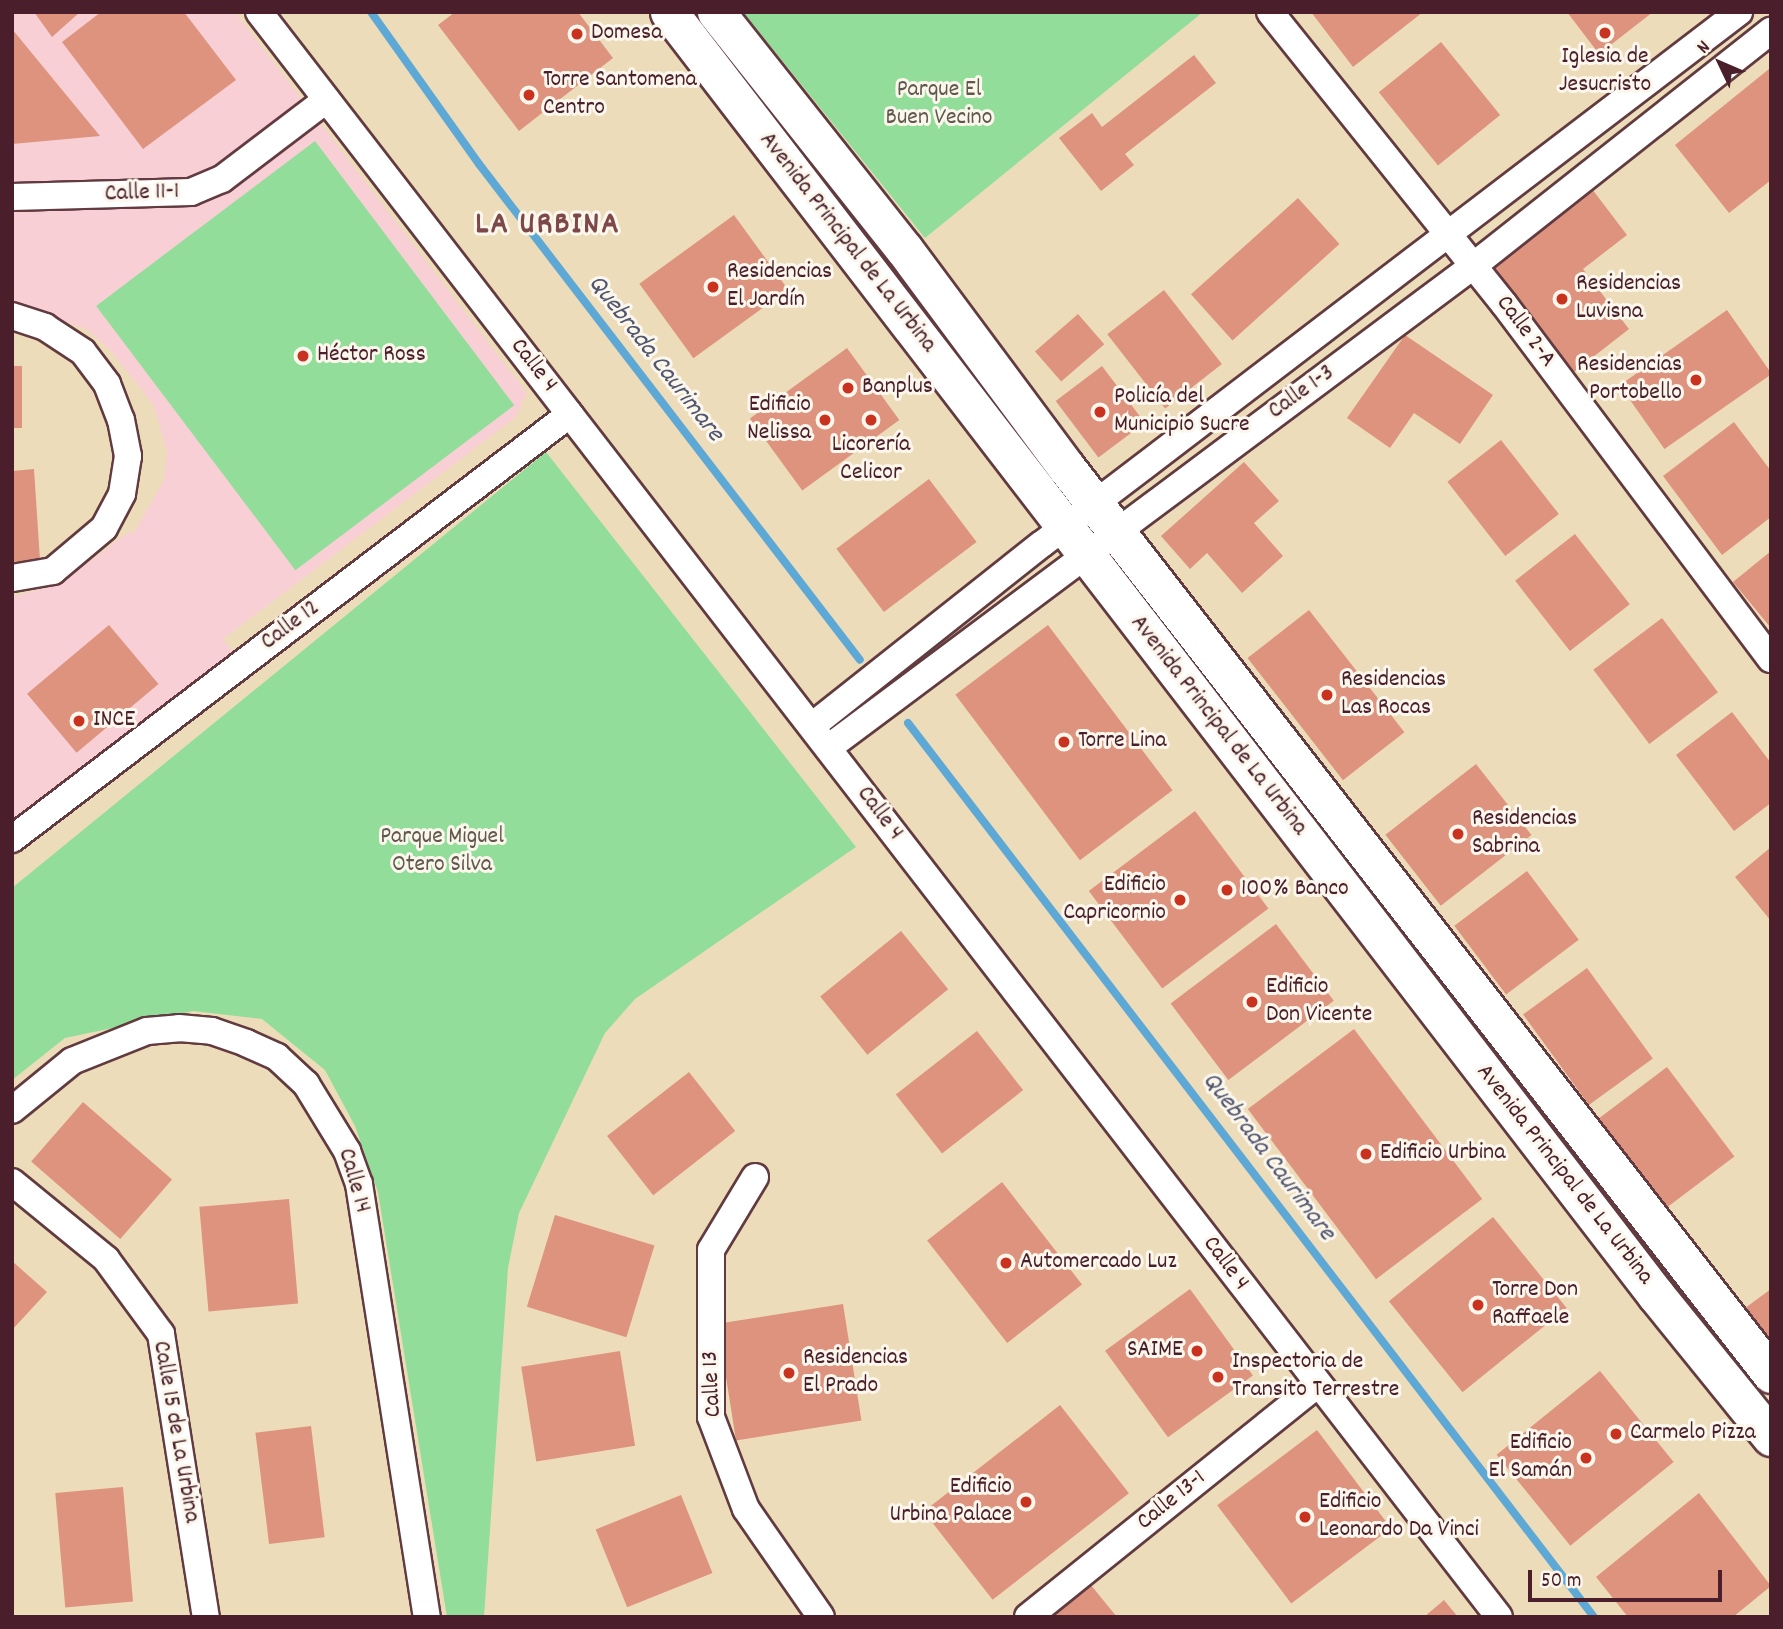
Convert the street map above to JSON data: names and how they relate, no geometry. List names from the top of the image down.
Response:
{
  "streets": {
    "main road": ["Avenida Principal de La Urbina"],
    "street": [
      "Calle 11-1",
      "Calle 2-A",
      "Calle 4",
      "Calle 1-3",
      "Calle 12",
      "Calle 14",
      "Calle 13",
      "Calle 15 de La Urbina",
      "Calle 13-1"
    ]
  },
  "crossings": [
    ["Calle 11-1", "Calle 4"],
    ["Avenida Principal de La Urbina", "Calle 1-3"],
    ["Calle 2-A", "Calle 1-3"],
    ["Calle 4", "Calle 1-3"],
    ["Calle 4", "Calle 12"],
    ["Calle 4", "Calle 13-1"]
  ],
  "districts": ["LA URBINA"],
  "water": ["Quebrada Caurimare"],
  "parks": ["Parque El Buen Vecino", "Parque Miguel Otero Silva"],
  "places": [
    "Iglesia de Jesucristo",
    "Domesa",
    "Torre Santomena Centro",
    "Residencias El Jardín",
    "Residencias Luvisna",
    "Héctor Ross",
    "Residencias Portobello",
    "Banplus",
    "Policía del Municipio Sucre",
    "Edificio Nelissa",
    "Licorería Celicor",
    "Residencias Las Rocas",
    "INCE",
    "Torre Lina",
    "Residencias Sabrina",
    "100% Banco",
    "Edificio Capricornio",
    "Edificio Don Vicente",
    "Edificio Urbina",
    "Automercado Luz",
    "Torre Don Raffaele",
    "SAIME",
    "Residencias El Prado",
    "Inspectoria de Transito Terrestre",
    "Carmelo Pizza",
    "Edificio El Samán",
    "Edificio Urbina Palace",
    "Edificio Leonardo Da Vinci"
  ],
  "scale_bar": "50 m",
  "north": "top left"
}
